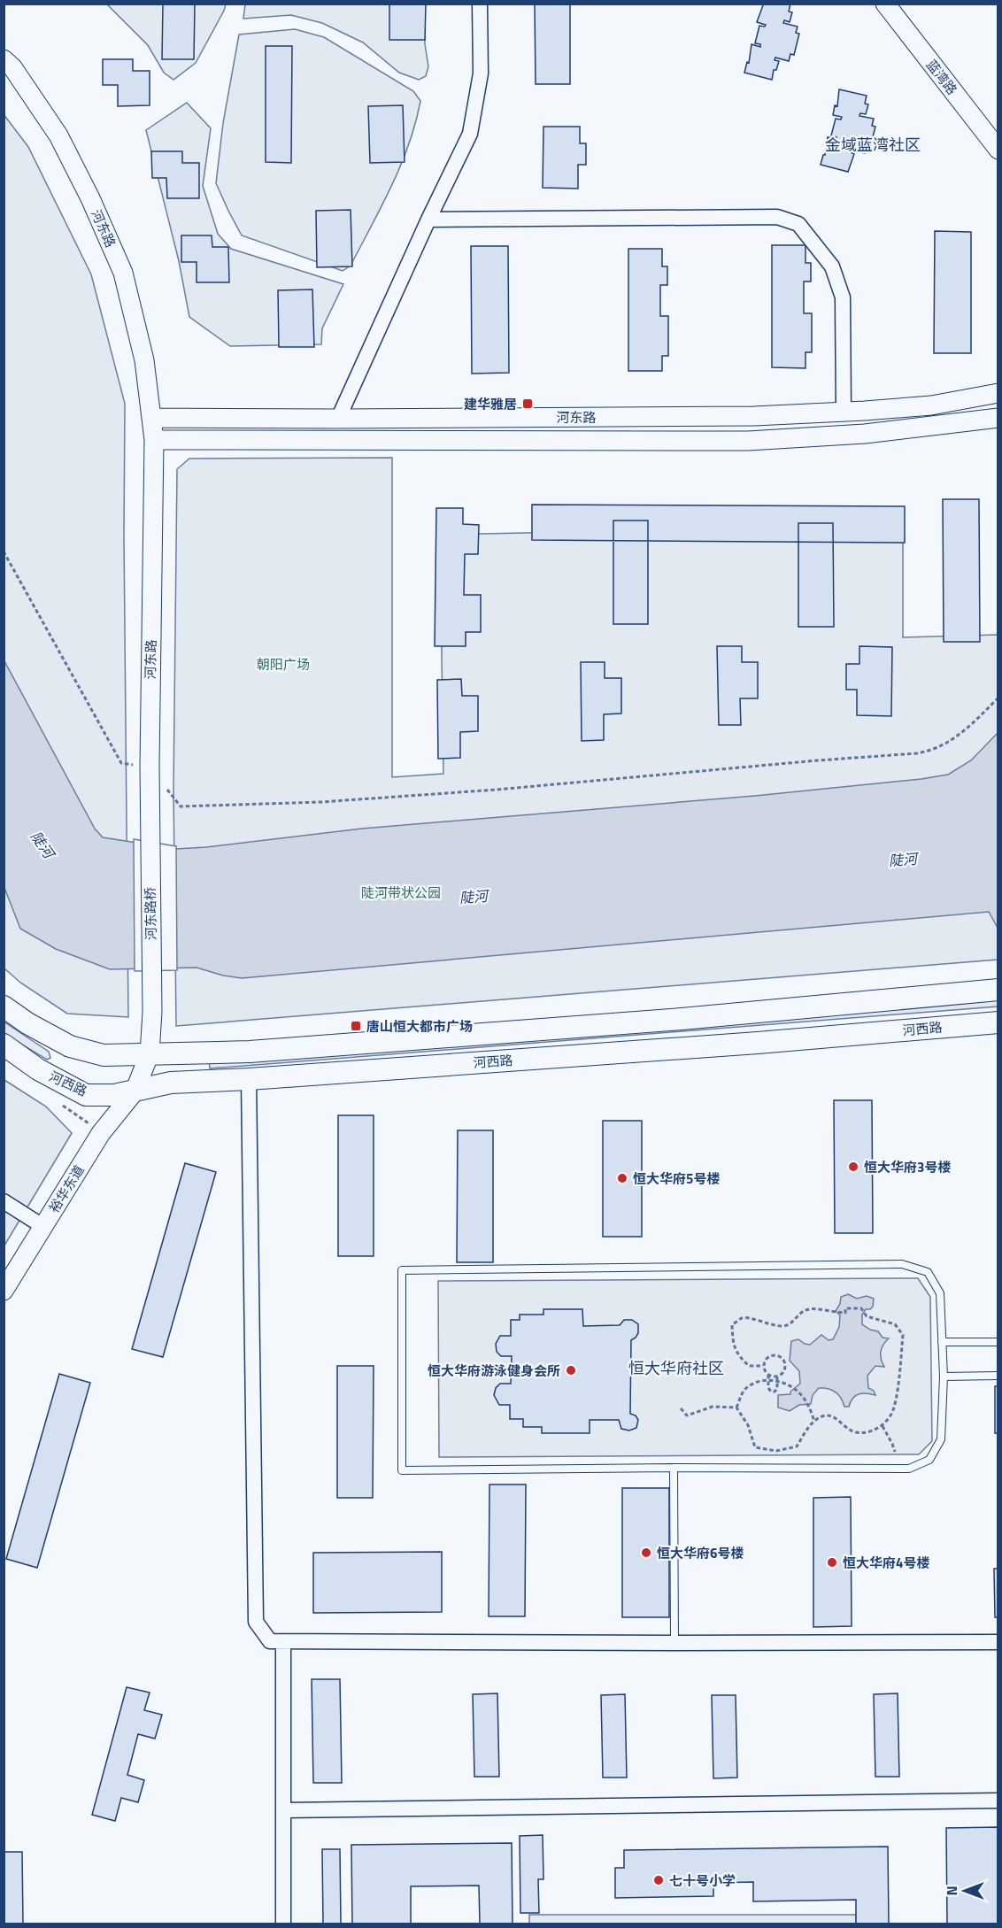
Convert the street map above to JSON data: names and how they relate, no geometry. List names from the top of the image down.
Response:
{
  "streets": {
    "main road": ["河西路"],
    "street": [
      "蓝湾路",
      "河东路",
      "河东路桥",
      "裕华东道"
    ]
  },
  "crossings": [
    ["河东路", "河东路桥"],
    ["河东路桥", "河西路"],
    ["河东路桥", "裕华东道"],
    ["河西路", "裕华东道"]
  ],
  "districts": ["金域蓝湾社区", "恒大华府社区"],
  "water": ["陡河"],
  "parks": ["朝阳广场", "陡河带状公园"],
  "places": {
    "transit": ["建华雅居", "唐山恒大都市广场"],
    "other": [
      "恒大华府3号楼",
      "恒大华府5号楼",
      "恒大华府游泳健身会所",
      "恒大华府6号楼",
      "恒大华府4号楼",
      "七十号小学"
    ]
  },
  "north": "left"
}
